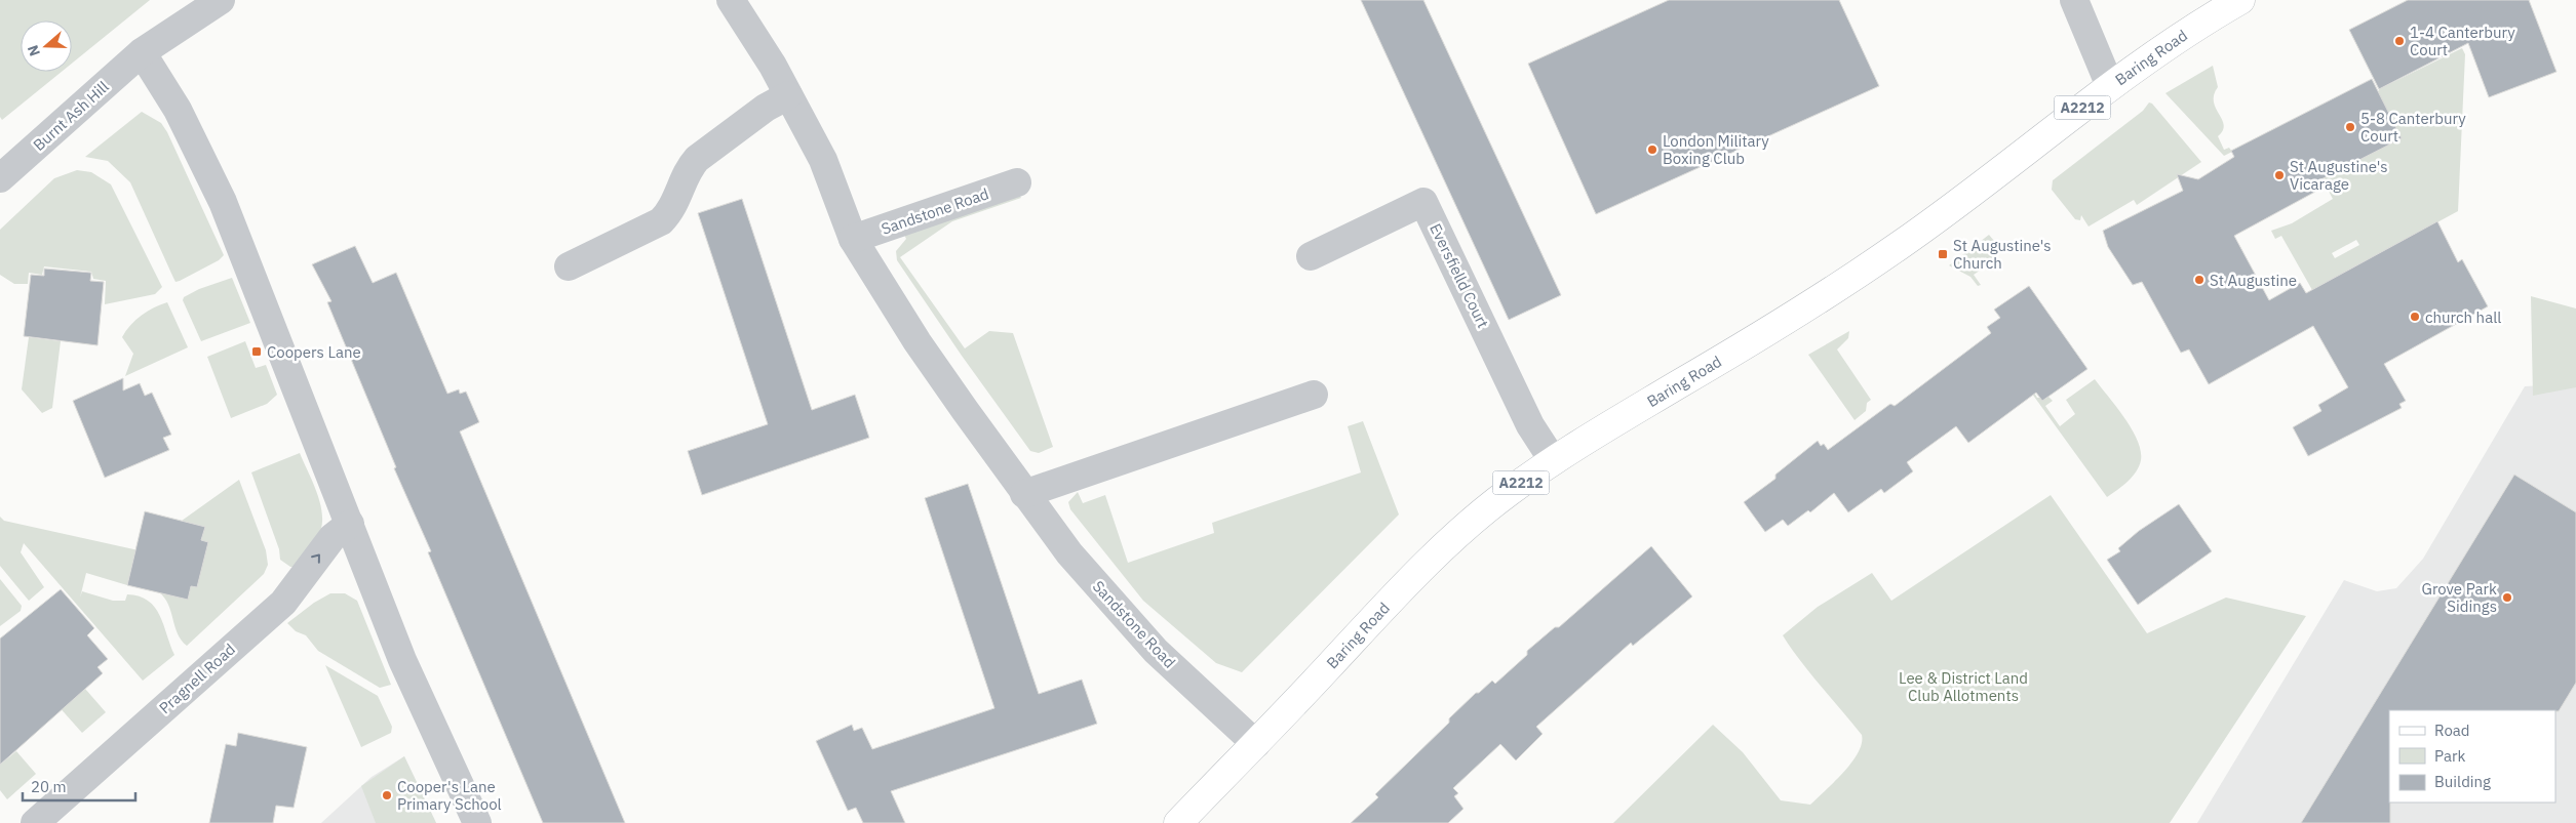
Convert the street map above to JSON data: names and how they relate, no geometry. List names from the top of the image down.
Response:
{
  "streets": {
    "main road": ["Baring Road", "A2212"],
    "street": [
      "Burnt Ash Hill",
      "Sandstone Road",
      "Eversfielld Court",
      "Pragnell Road"
    ]
  },
  "crossings": [
    ["Baring Road", "Sandstone Road"],
    ["Baring Road", "Eversfielld Court"]
  ],
  "one_way": ["Pragnell Road"],
  "parks": ["Lee & District Land Club Allotments"],
  "places": {
    "other": [
      "1-4 Canterbury Court",
      "5-8 Canterbury Court",
      "London Military Boxing Club",
      "St Augustine's Vicarage",
      "St Augustine",
      "church hall",
      "Grove Park Sidings",
      "Cooper's Lane Primary School"
    ],
    "transit": ["St Augustine's Church", "Coopers Lane"]
  },
  "legend": ["Road", "Park", "Building"],
  "scale_bar": "20 m",
  "north": "left"
}
